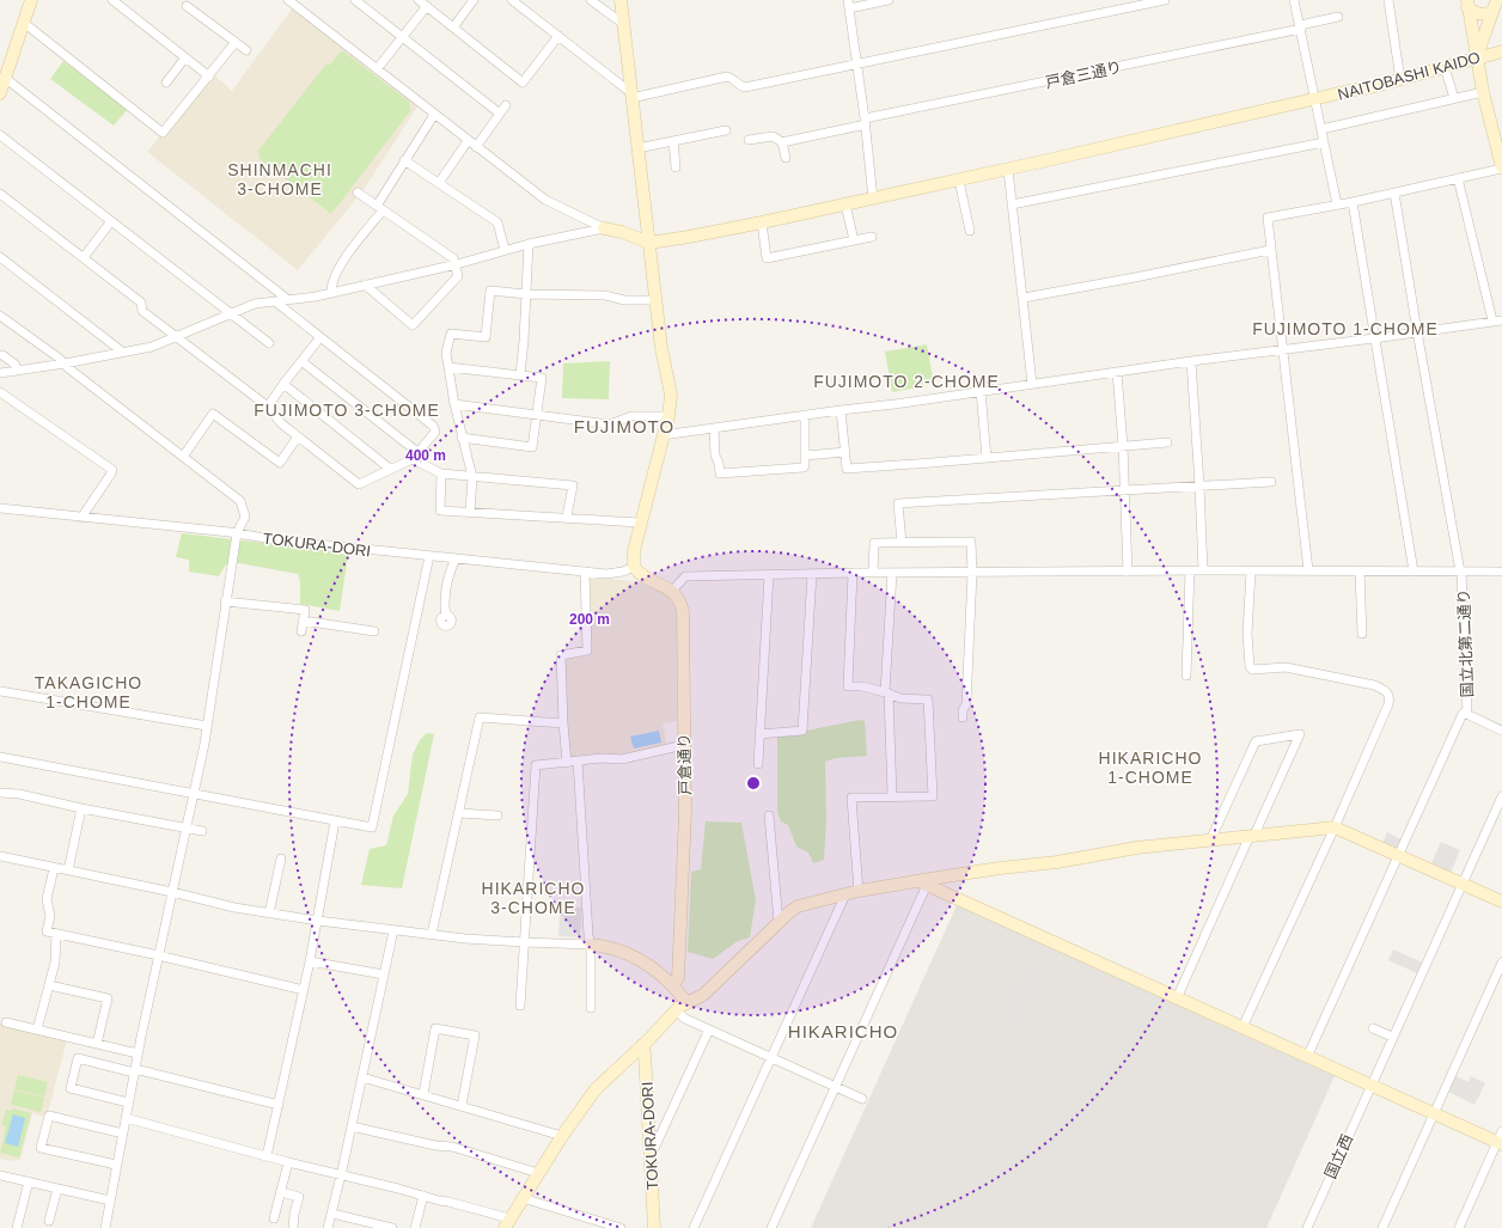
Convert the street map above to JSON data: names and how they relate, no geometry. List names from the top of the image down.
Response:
{
  "streets": {
    "street": [
      "戸倉三通り",
      "NAITOBASHI KAIDO",
      "TOKURA-DORI",
      "国立北第二通り",
      "戸倉通り",
      "国立西"
    ]
  },
  "districts": [
    "SHINMACHI 3-CHOME",
    "FUJIMOTO 1-CHOME",
    "FUJIMOTO 2-CHOME",
    "FUJIMOTO 3-CHOME",
    "FUJIMOTO",
    "TAKAGICHO 1-CHOME",
    "HIKARICHO 1-CHOME",
    "HIKARICHO 3-CHOME",
    "HIKARICHO"
  ],
  "rings": ["400 m", "200 m"]
}
